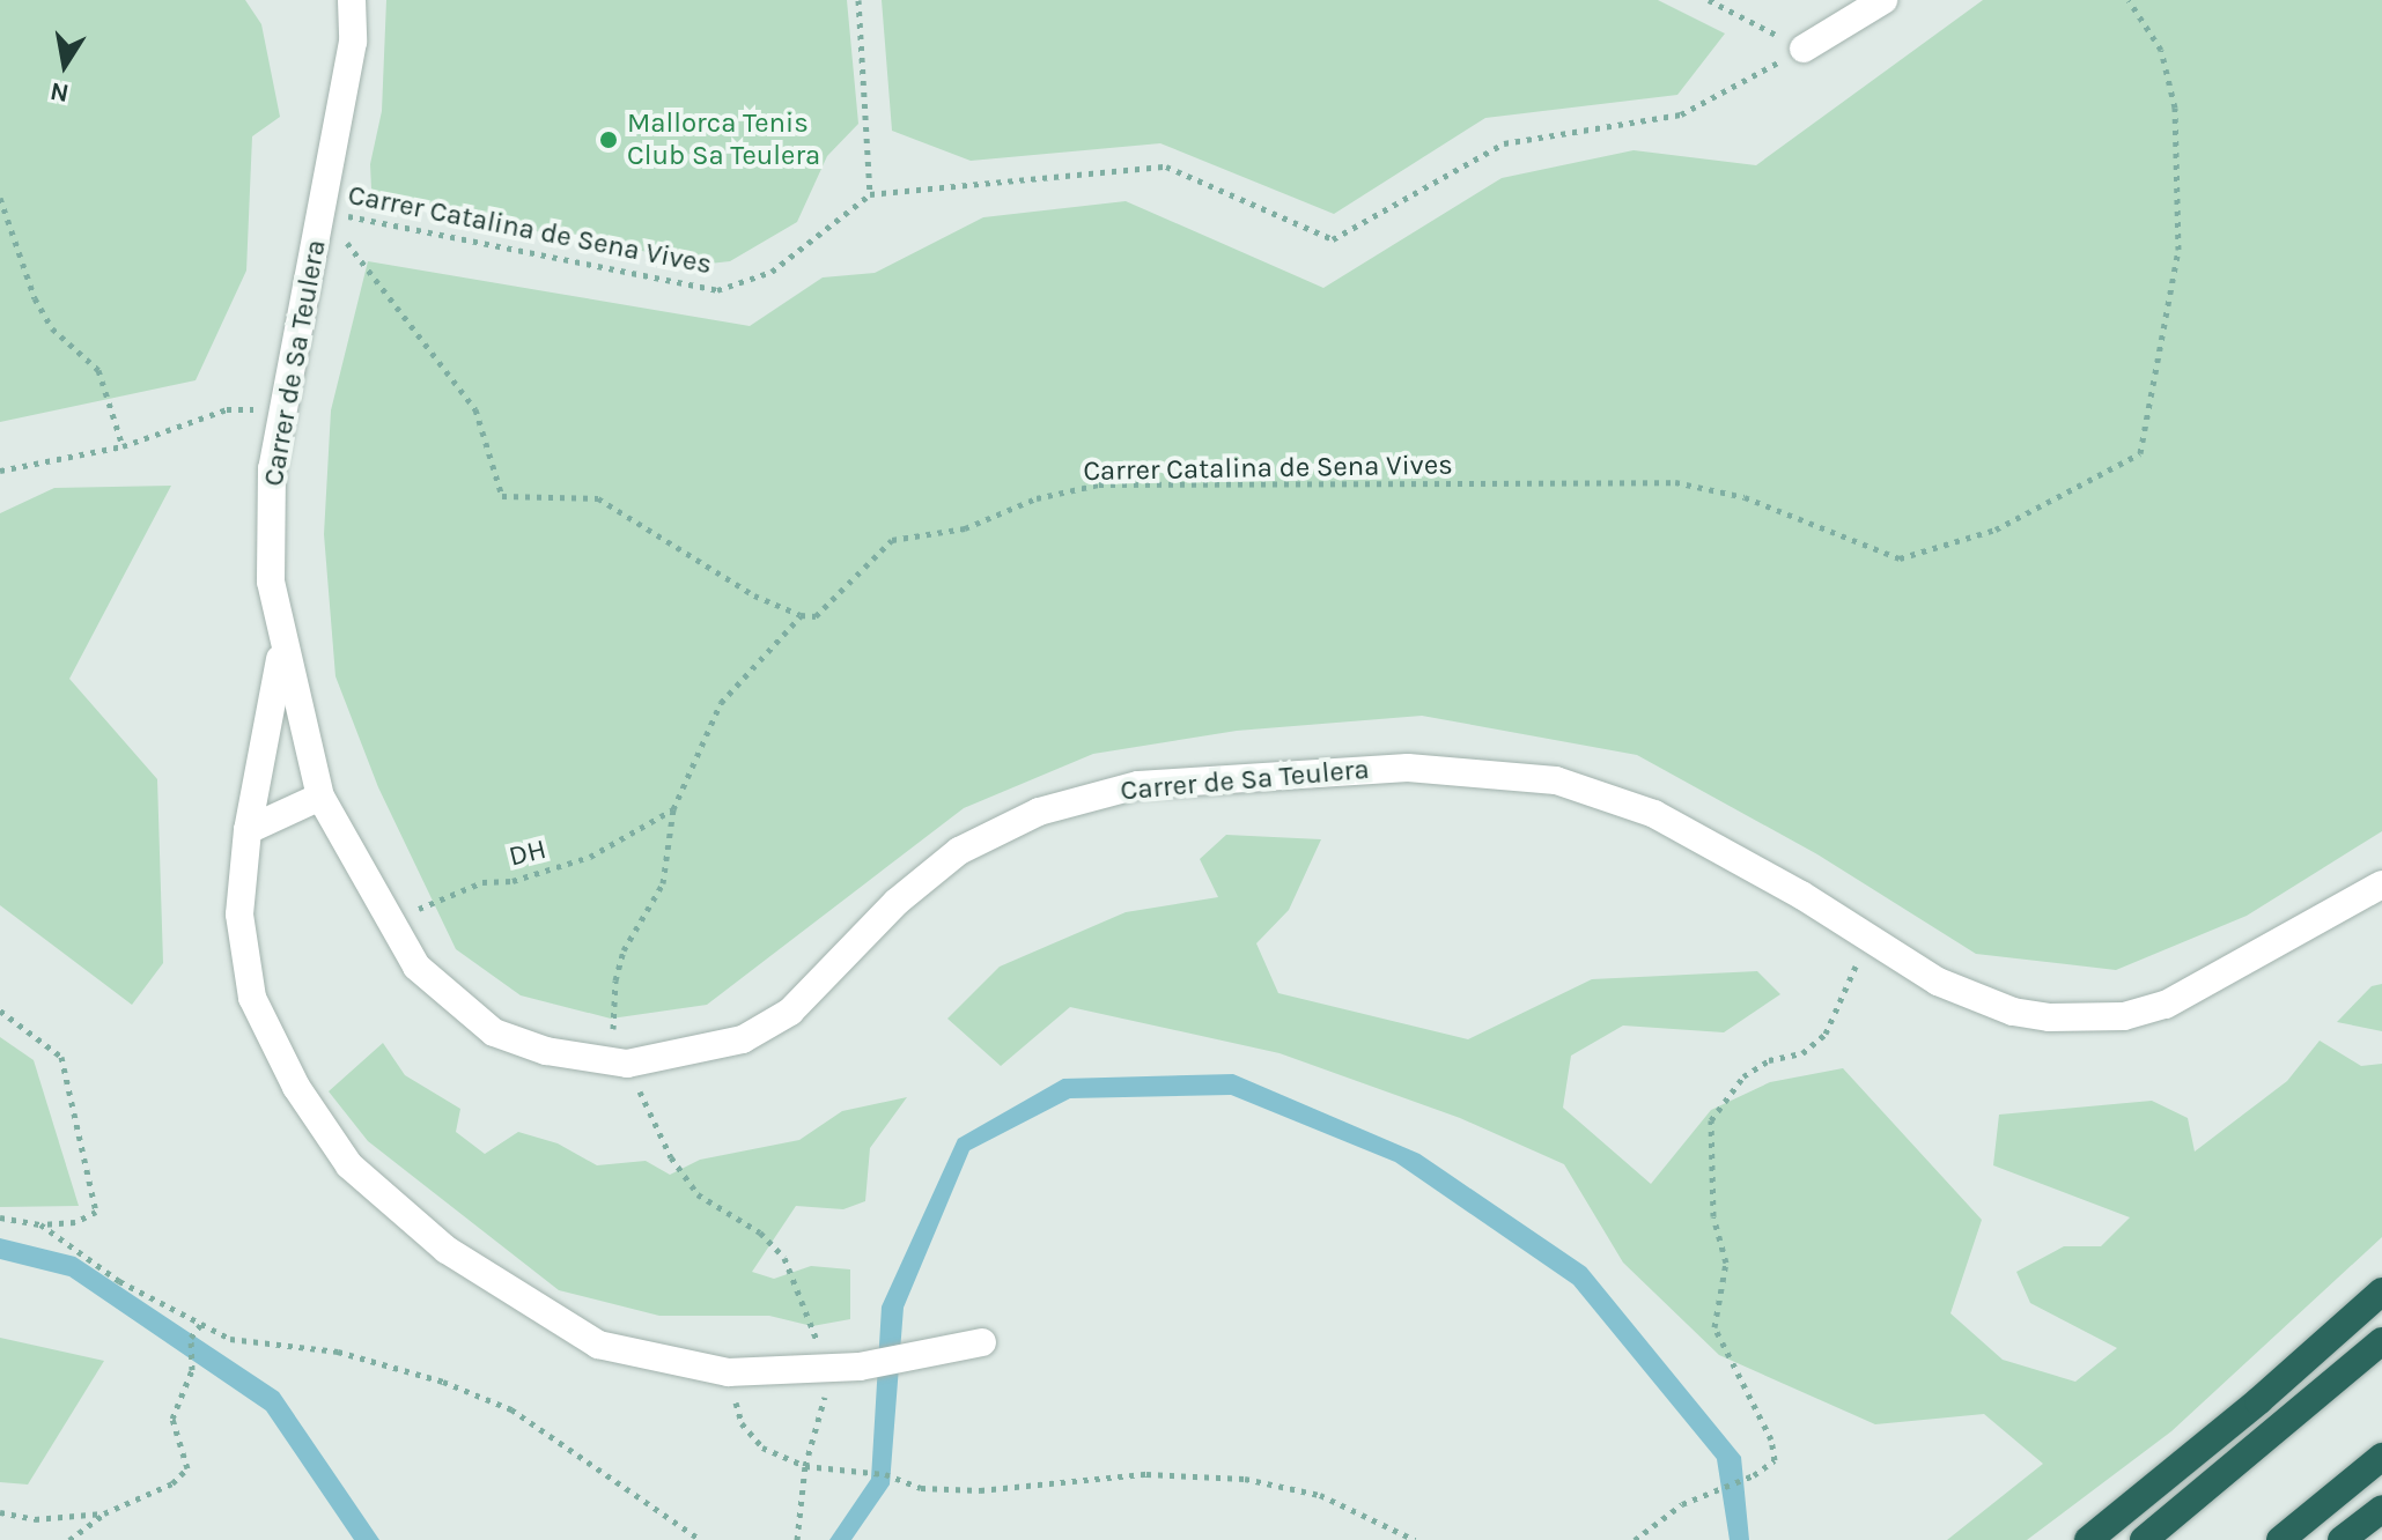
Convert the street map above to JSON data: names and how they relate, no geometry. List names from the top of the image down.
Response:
{
  "streets": {
    "street": ["Carrer de Sa Teulera"],
    "path": ["Carrer Catalina de Sena Vives", "DH"]
  },
  "crossings": [
    ["Carrer Catalina de Sena Vives", "Carrer de Sa Teulera"],
    ["Carrer de Sa Teulera", "DH"]
  ],
  "places": ["Mallorca Tenis Club Sa Teulera"],
  "north": "bottom"
}
